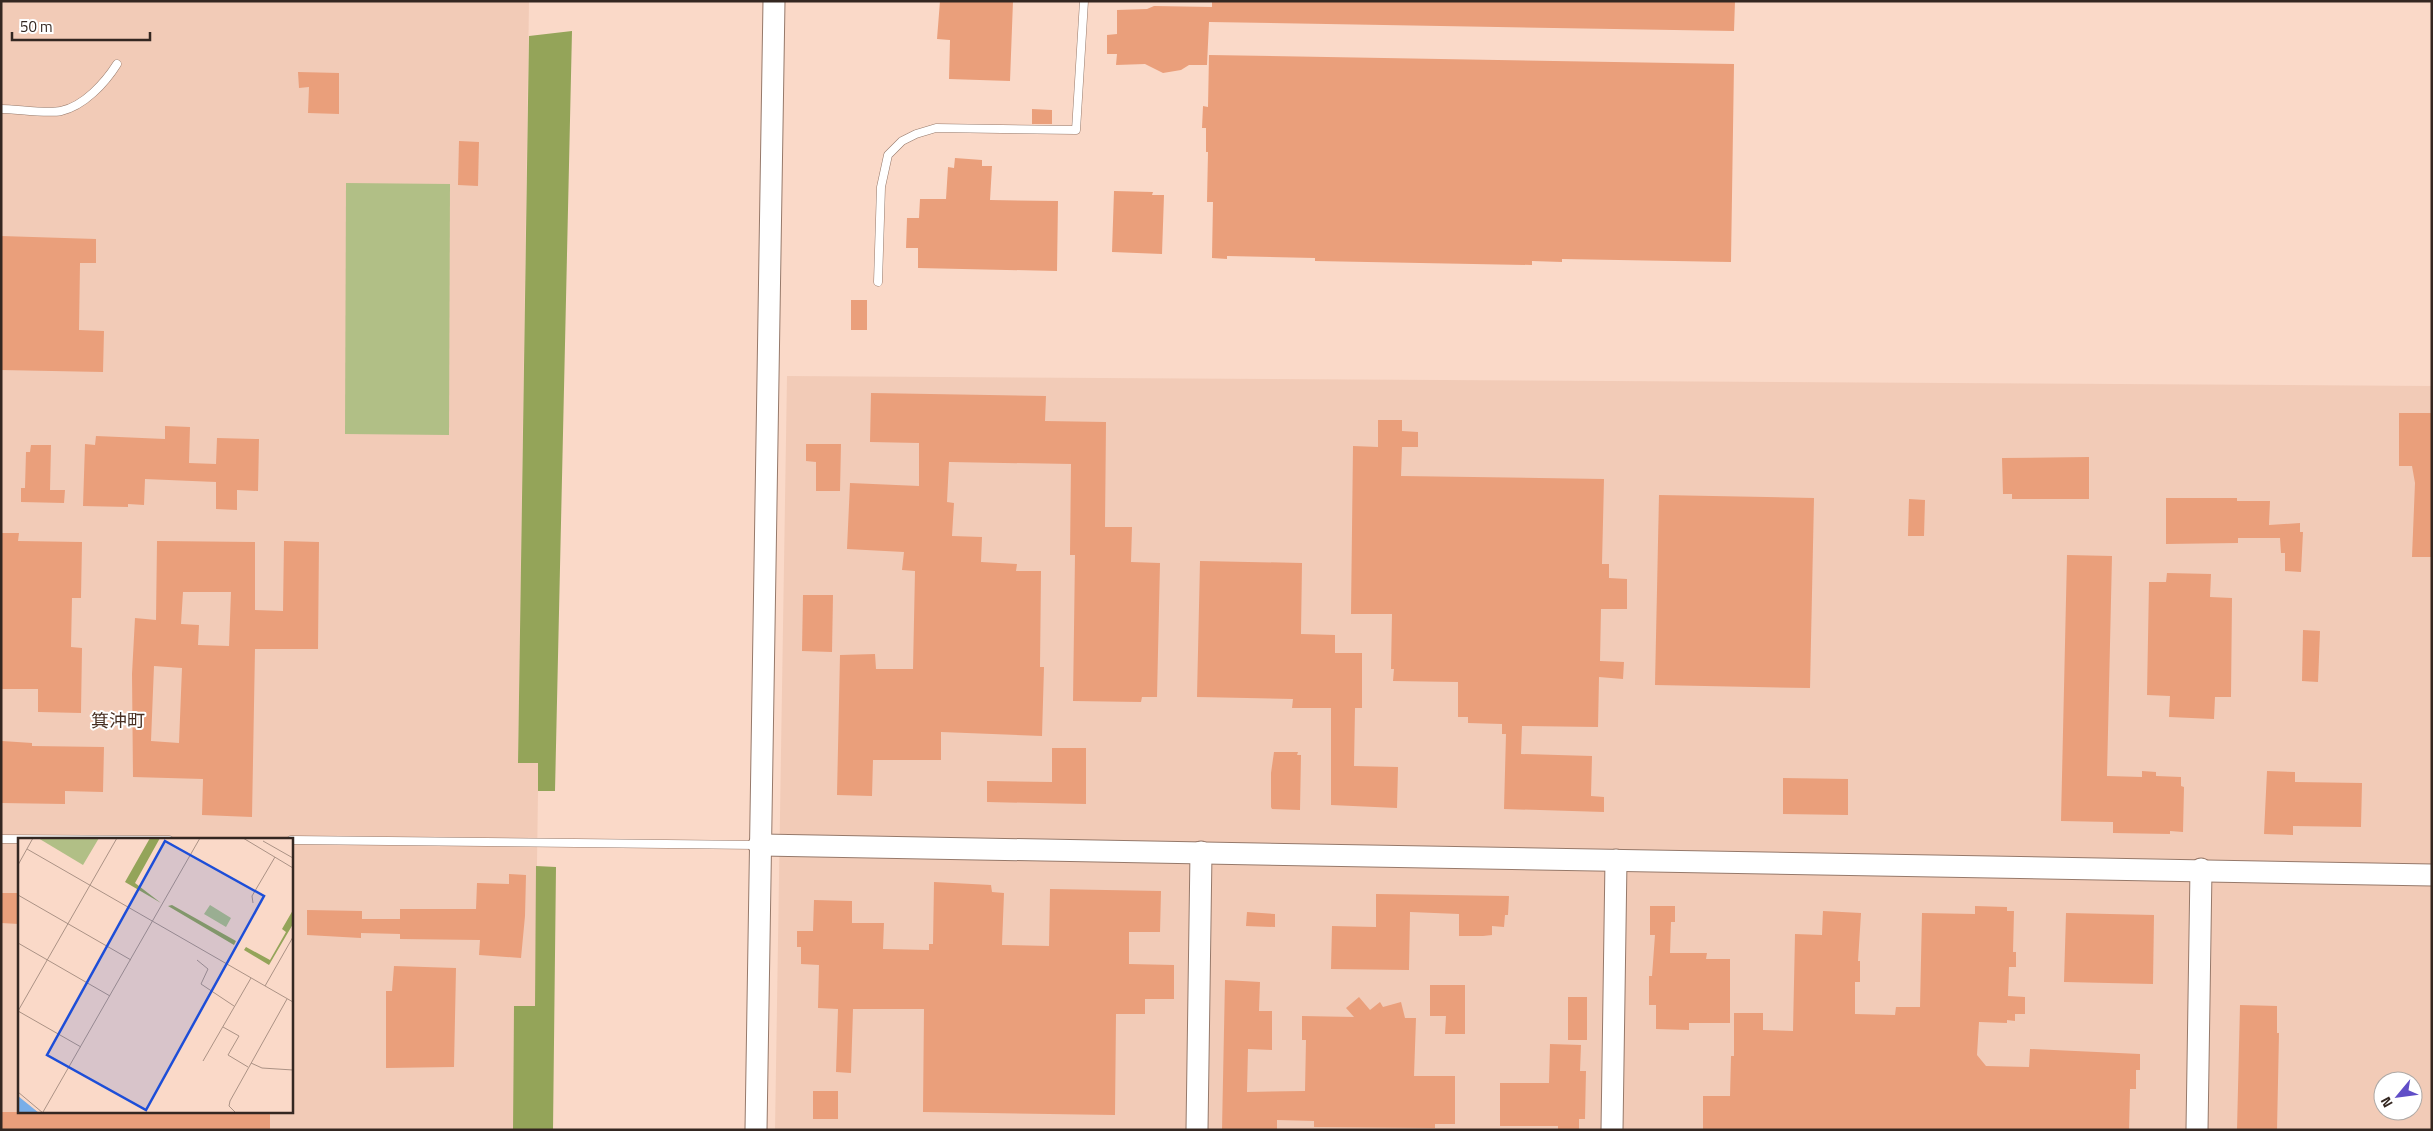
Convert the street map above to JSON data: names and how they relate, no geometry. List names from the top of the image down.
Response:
{
  "districts": ["箕沖町"],
  "scale_bar": "50 m",
  "north": "bottom left"
}
